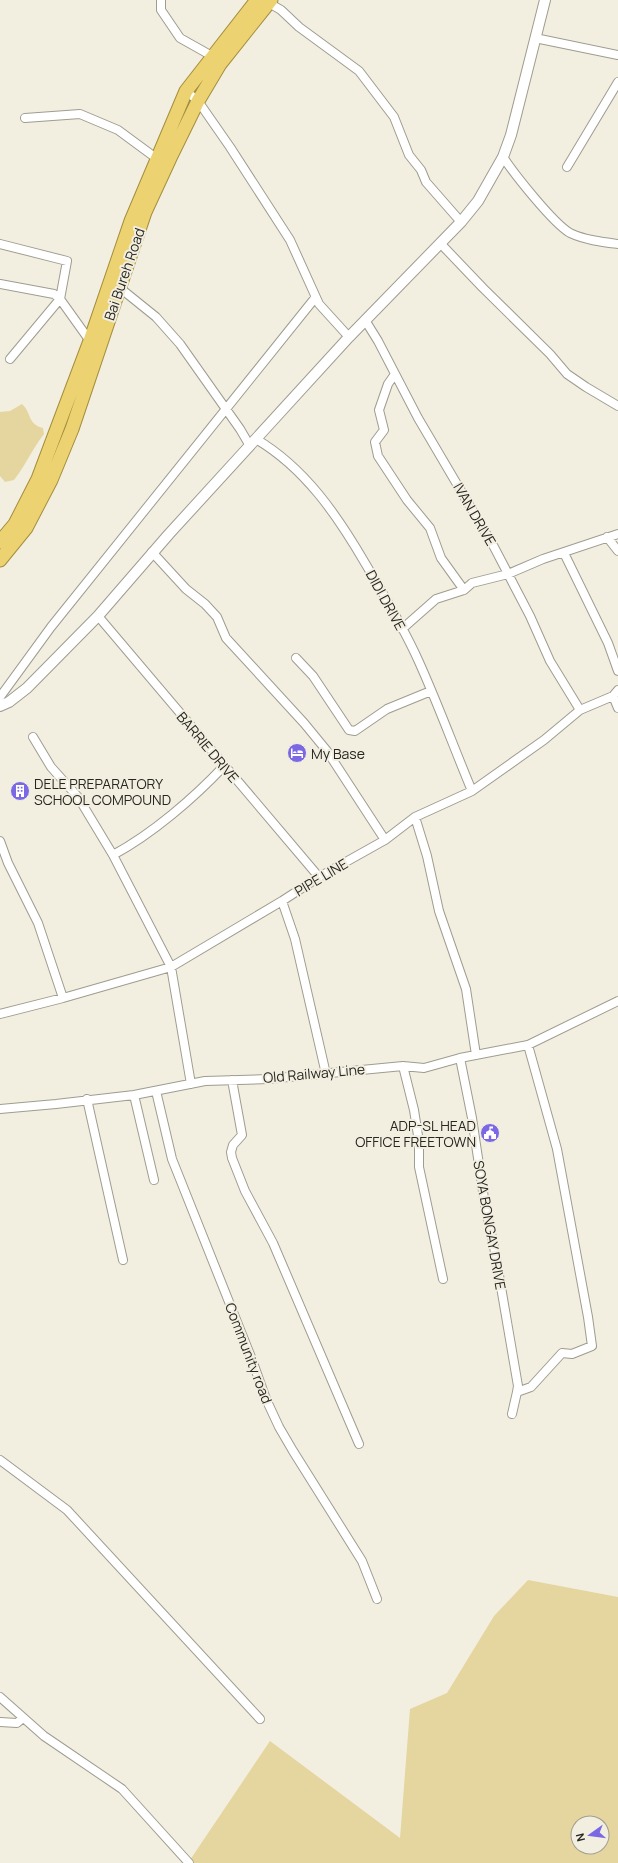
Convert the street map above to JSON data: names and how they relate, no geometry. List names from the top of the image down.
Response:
{
  "streets": {
    "highway": ["Bai Bureh Road"],
    "street": [
      "IVAN DRIVE",
      "DIDI DRIVE",
      "BARRIE DRIVE",
      "PIPE LINE",
      "Old Railway Line",
      "SOYA BONGAY DRIVE",
      "Community road"
    ]
  },
  "crossings": [
    ["IVAN DRIVE", "PIPE LINE"],
    ["DIDI DRIVE", "PIPE LINE"],
    ["BARRIE DRIVE", "PIPE LINE"],
    ["Old Railway Line", "SOYA BONGAY DRIVE"],
    ["Old Railway Line", "Community road"]
  ],
  "places": {
    "hotel": ["My Base"],
    "building": ["DELE PREPARATORY SCHOOL COMPOUND"],
    "public building": ["ADP-SL HEAD OFFICE FREETOWN"]
  },
  "north": "left"
}
